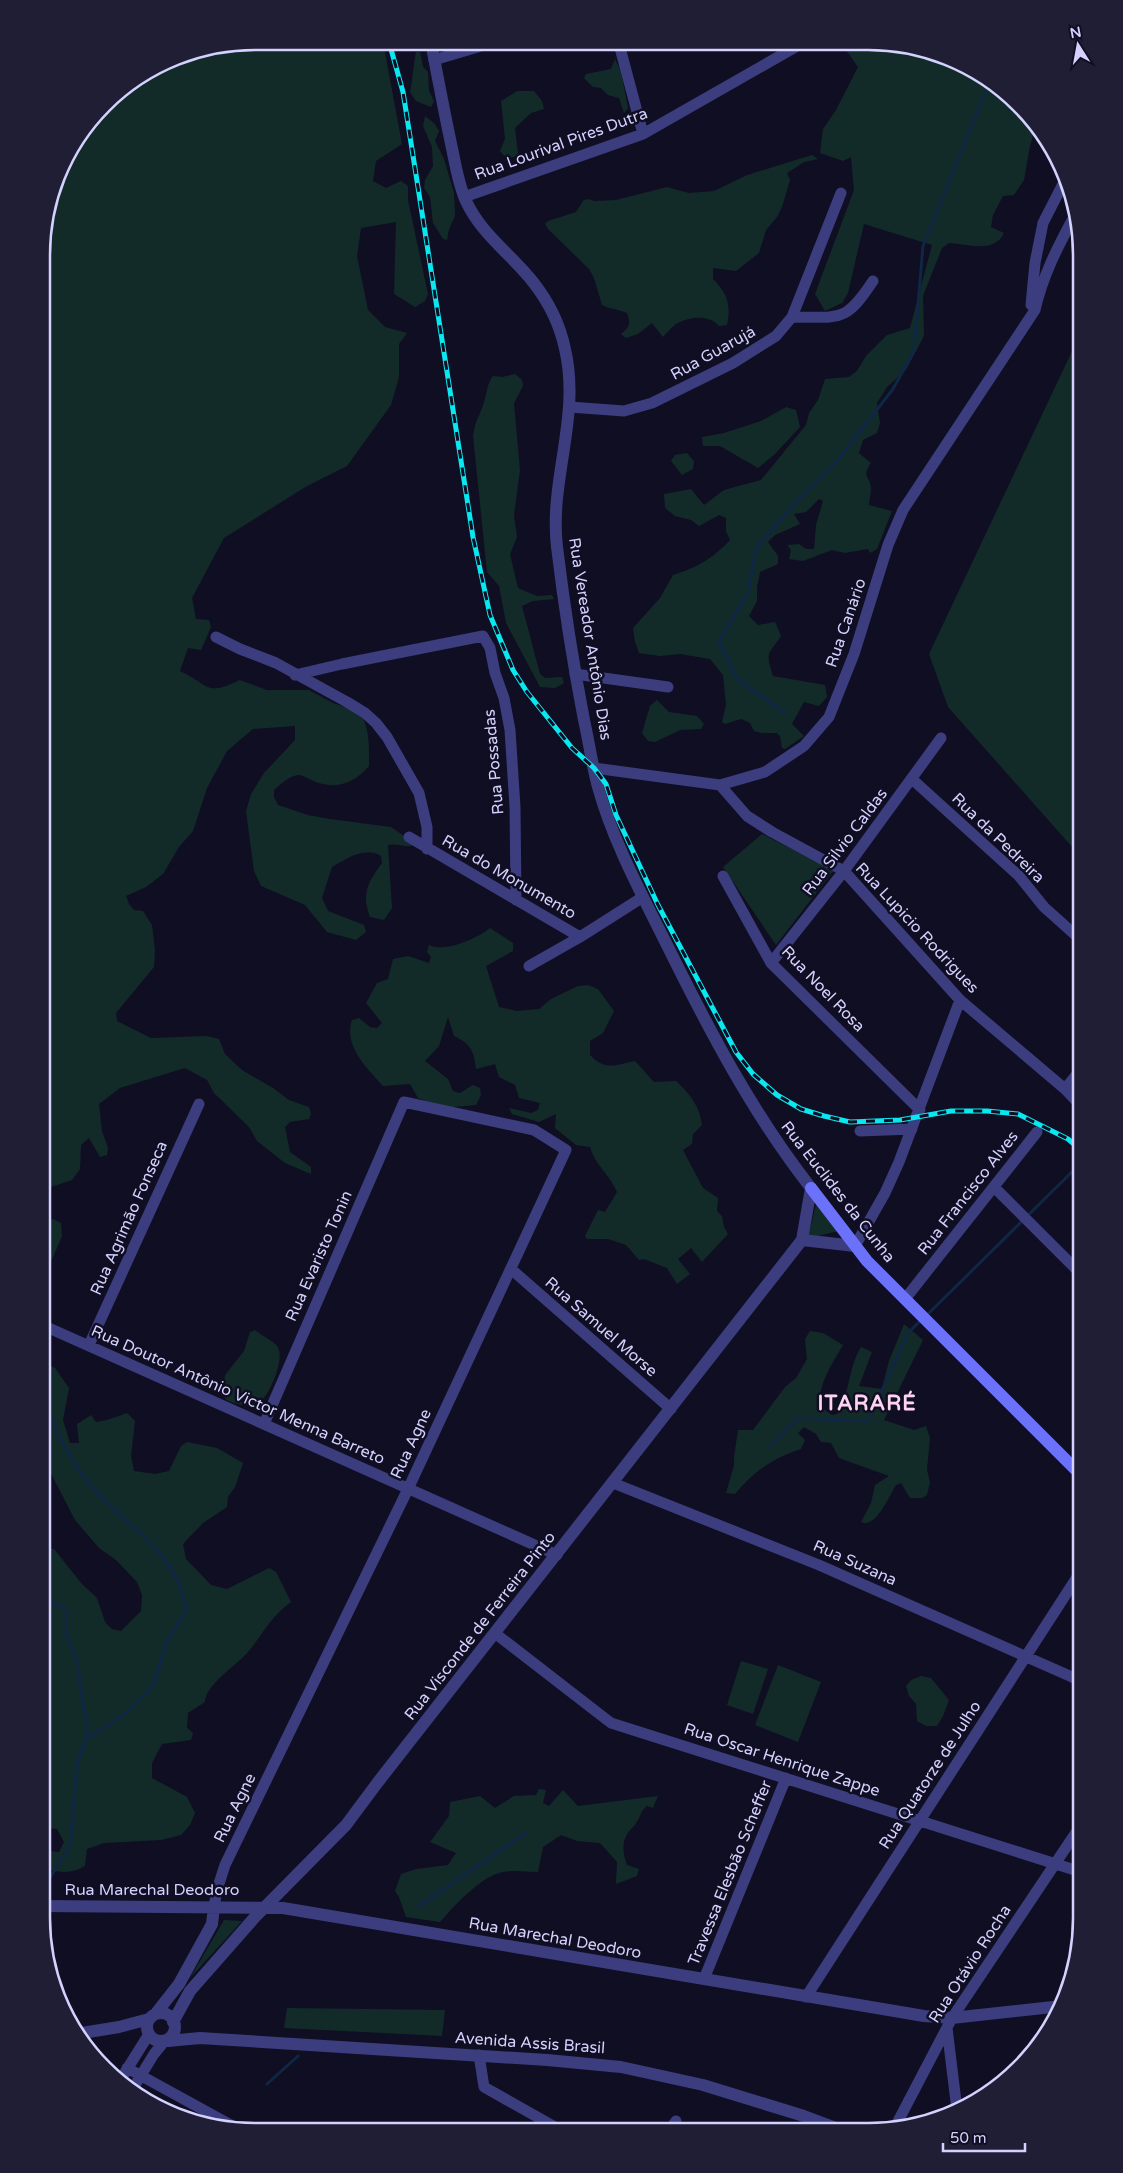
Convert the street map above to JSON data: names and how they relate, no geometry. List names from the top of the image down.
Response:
{
  "streets": {
    "main road": ["Rua Euclides da Cunha"],
    "street": [
      "Rua Lourival Pires Dutra",
      "Rua Guarujá",
      "Rua Canário",
      "Rua Vereador Antônio Dias",
      "Rua Possadas",
      "Rua da Pedreira",
      "Rua Silvio Caldas",
      "Rua do Monumento",
      "Rua Lupicio Rodrigues",
      "Rua Noel Rosa",
      "Rua Francisco Alves",
      "Rua Agrimão Fonseca",
      "Rua Evaristo Tonin",
      "Rua Samuel Morse",
      "Rua Doutor Antônio Victor Menna Barreto",
      "Rua Agne",
      "Rua Suzana",
      "Rua Visconde de Ferreira Pinto",
      "Rua Oscar Henrique Zappe",
      "Rua Quatorze de Julho",
      "Travessa Elesbão Scheffer",
      "Rua Marechal Deodoro",
      "Rua Otávio Rocha",
      "Avenida Assis Brasil"
    ]
  },
  "crossings": [
    ["Rua Lourival Pires Dutra", "Rua Vereador Antônio Dias"],
    ["Rua Guarujá", "Rua Vereador Antônio Dias"],
    ["Rua Canário", "Rua Vereador Antônio Dias"],
    ["Rua Canário", "Rua Lupicio Rodrigues"],
    ["Rua Canário", "Rua Euclides da Cunha"],
    ["Rua Vereador Antônio Dias", "Rua Euclides da Cunha"],
    ["Rua Possadas", "Rua do Monumento"],
    ["Rua da Pedreira", "Rua Silvio Caldas"],
    ["Rua Silvio Caldas", "Rua Lupicio Rodrigues"],
    ["Rua Silvio Caldas", "Rua Noel Rosa"],
    ["Rua do Monumento", "Rua Euclides da Cunha"],
    ["Rua Euclides da Cunha", "Rua Francisco Alves"],
    ["Rua Euclides da Cunha", "Rua Visconde de Ferreira Pinto"],
    ["Rua Agrimão Fonseca", "Rua Doutor Antônio Victor Menna Barreto"],
    ["Rua Evaristo Tonin", "Rua Doutor Antônio Victor Menna Barreto"],
    ["Rua Evaristo Tonin", "Rua Agne"],
    ["Rua Samuel Morse", "Rua Agne"],
    ["Rua Samuel Morse", "Rua Visconde de Ferreira Pinto"],
    ["Rua Doutor Antônio Victor Menna Barreto", "Rua Agne"],
    ["Rua Doutor Antônio Victor Menna Barreto", "Rua Visconde de Ferreira Pinto"],
    ["Rua Agne", "Rua Marechal Deodoro"],
    ["Rua Suzana", "Rua Visconde de Ferreira Pinto"],
    ["Rua Suzana", "Rua Quatorze de Julho"],
    ["Rua Visconde de Ferreira Pinto", "Rua Oscar Henrique Zappe"],
    ["Rua Visconde de Ferreira Pinto", "Rua Marechal Deodoro"],
    ["Rua Visconde de Ferreira Pinto", "Avenida Assis Brasil"],
    ["Rua Oscar Henrique Zappe", "Rua Quatorze de Julho"],
    ["Rua Oscar Henrique Zappe", "Travessa Elesbão Scheffer"],
    ["Rua Oscar Henrique Zappe", "Rua Otávio Rocha"],
    ["Rua Quatorze de Julho", "Rua Marechal Deodoro"],
    ["Travessa Elesbão Scheffer", "Rua Marechal Deodoro"],
    ["Rua Marechal Deodoro", "Rua Otávio Rocha"]
  ],
  "districts": ["ITARARÉ"],
  "scale_bar": "50 m",
  "north": "top"
}
